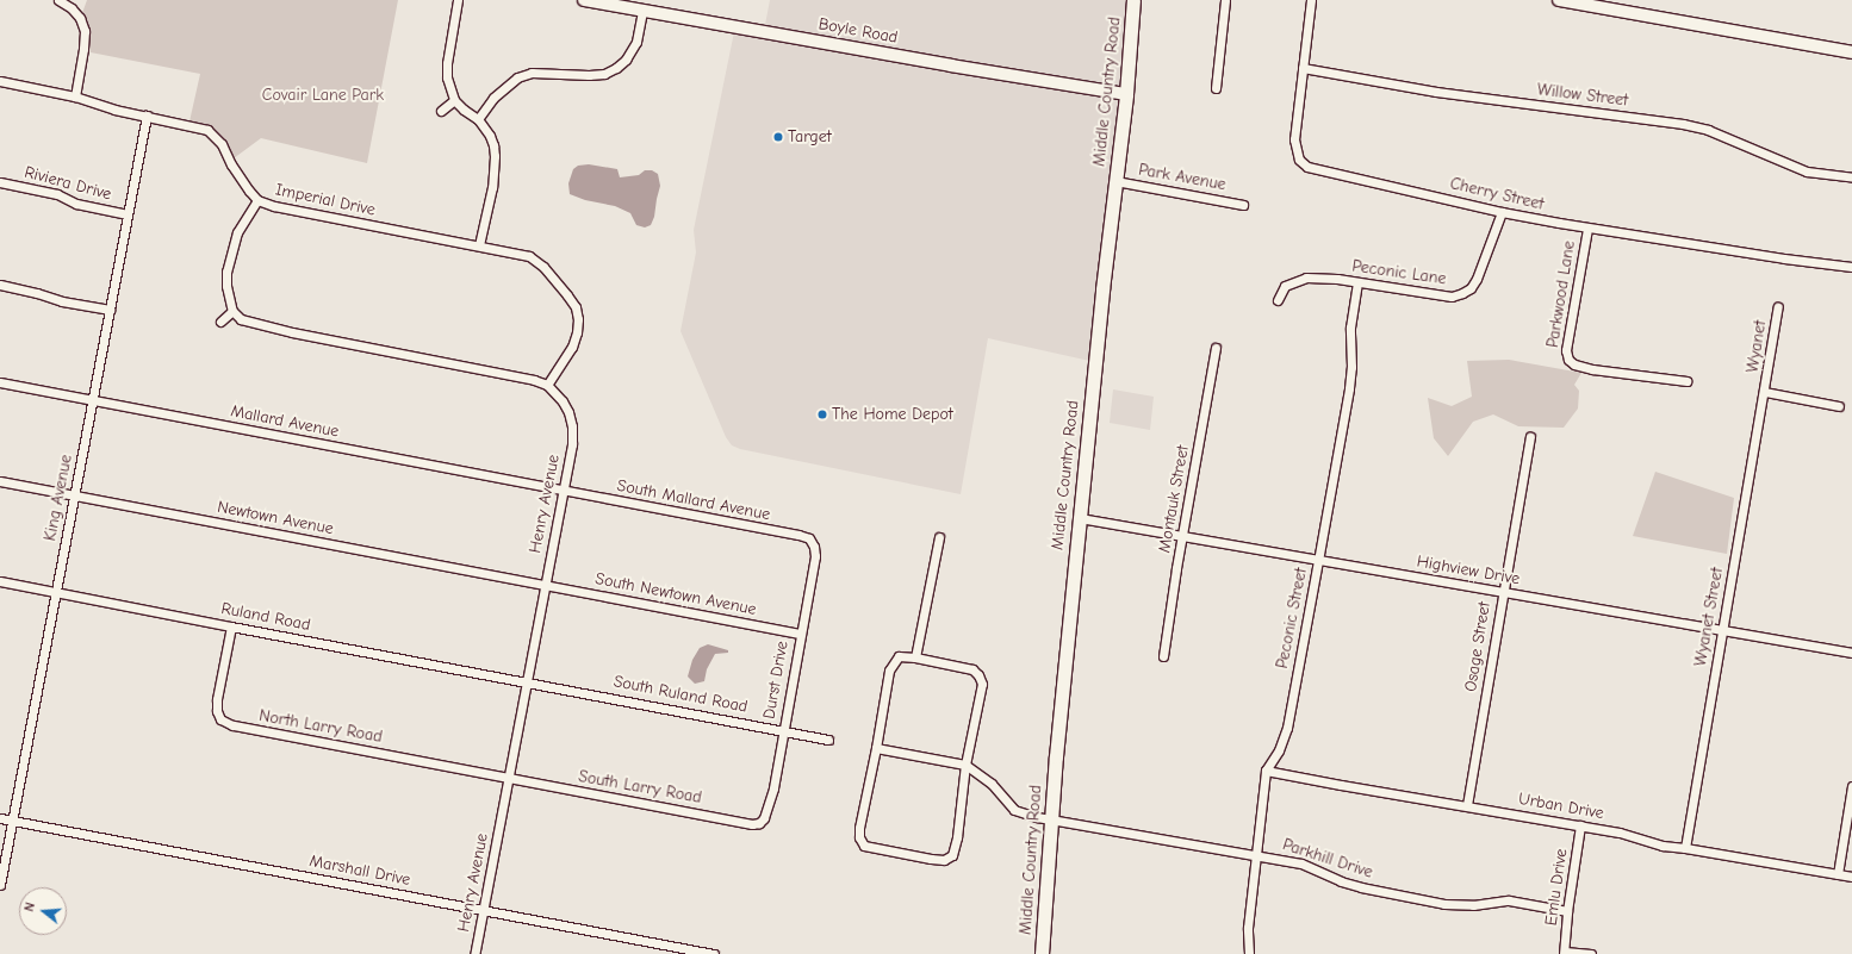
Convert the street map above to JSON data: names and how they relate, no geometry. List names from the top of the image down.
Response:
{
  "streets": {
    "main road": ["Middle Country Road"],
    "street": [
      "Boyle Road",
      "Willow Street",
      "Park Avenue",
      "Riviera Drive",
      "Cherry Street",
      "Imperial Drive",
      "Peconic Lane",
      "Parkwood Lane",
      "Wyanet",
      "Mallard Avenue",
      "King Avenue",
      "Montauk Street",
      "South Mallard Avenue",
      "Henry Avenue",
      "Newtown Avenue",
      "Highview Drive",
      "South Newtown Avenue",
      "Ruland Road",
      "Wyanet Street",
      "Peconic Street",
      "Osage Street",
      "Durst Drive",
      "South Ruland Road",
      "North Larry Road",
      "South Larry Road",
      "Urban Drive",
      "Parkhill Drive",
      "Marshall Drive",
      "Emlu Drive"
    ]
  },
  "crossings": [
    ["Boyle Road", "Middle Country Road"],
    ["Middle Country Road", "Park Avenue"],
    ["Middle Country Road", "Highview Drive"],
    ["Middle Country Road", "Parkhill Drive"],
    ["Willow Street", "Cherry Street"],
    ["Riviera Drive", "King Avenue"],
    ["Cherry Street", "Peconic Lane"],
    ["Cherry Street", "Parkwood Lane"],
    ["Imperial Drive", "King Avenue"],
    ["Imperial Drive", "Henry Avenue"],
    ["Peconic Lane", "Peconic Street"],
    ["Wyanet", "Wyanet Street"],
    ["Mallard Avenue", "King Avenue"],
    ["Mallard Avenue", "South Mallard Avenue"],
    ["Mallard Avenue", "Henry Avenue"],
    ["King Avenue", "Newtown Avenue"],
    ["King Avenue", "Ruland Road"],
    ["King Avenue", "Marshall Drive"],
    ["Montauk Street", "Highview Drive"],
    ["South Mallard Avenue", "Henry Avenue"],
    ["South Mallard Avenue", "Durst Drive"],
    ["Henry Avenue", "Newtown Avenue"],
    ["Henry Avenue", "South Newtown Avenue"],
    ["Henry Avenue", "Ruland Road"],
    ["Henry Avenue", "South Ruland Road"],
    ["Henry Avenue", "North Larry Road"],
    ["Henry Avenue", "South Larry Road"],
    ["Henry Avenue", "Marshall Drive"],
    ["Newtown Avenue", "South Newtown Avenue"],
    ["Highview Drive", "Wyanet Street"],
    ["Highview Drive", "Peconic Street"],
    ["Highview Drive", "Osage Street"],
    ["South Newtown Avenue", "Durst Drive"],
    ["Ruland Road", "South Ruland Road"],
    ["Ruland Road", "North Larry Road"],
    ["Wyanet Street", "Urban Drive"],
    ["Peconic Street", "Urban Drive"],
    ["Osage Street", "Urban Drive"],
    ["Durst Drive", "South Ruland Road"],
    ["Durst Drive", "South Larry Road"],
    ["North Larry Road", "South Larry Road"],
    ["Urban Drive", "Emlu Drive"],
    ["Parkhill Drive", "Emlu Drive"]
  ],
  "parks": ["Covair Lane Park"],
  "places": ["Target", "The Home Depot"],
  "north": "left"
}
